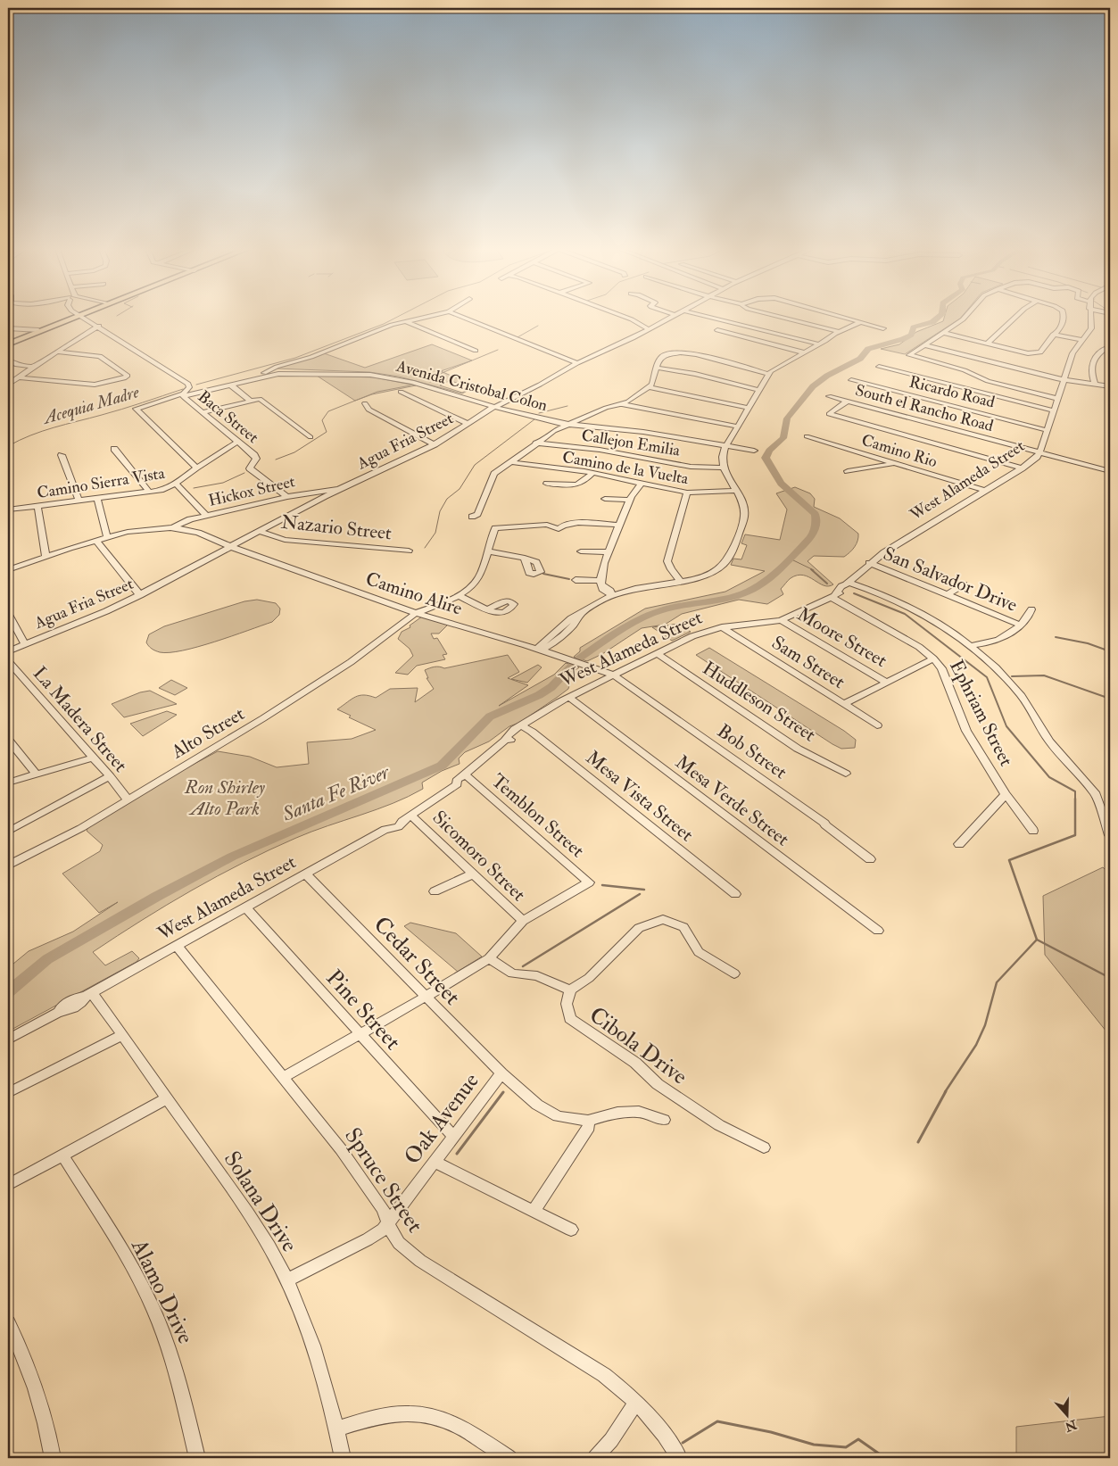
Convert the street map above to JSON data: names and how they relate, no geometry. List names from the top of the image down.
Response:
{
  "streets": {
    "street": [
      "Avenida Cristobal Colon",
      "Ricardo Road",
      "South el Rancho Road",
      "Baca Street",
      "Agua Fria Street",
      "Callejon Emilia",
      "Camino Rio",
      "Camino de la Vuelta",
      "West Alameda Street",
      "Camino Sierra Vista",
      "Hickox Street",
      "Nazario Street",
      "San Salvador Drive",
      "Camino Alire",
      "Moore Street",
      "Sam Street",
      "Huddleson Street",
      "Ephriam Street",
      "La Madera Street",
      "Alto Street",
      "Bob Street",
      "Mesa Vista Street",
      "Mesa Verde Street",
      "Temblon Street",
      "Sicomoro Street",
      "Cedar Street",
      "Pine Street",
      "Cibola Drive",
      "Oak Avenue",
      "Spruce Street",
      "Solana Drive",
      "Alamo Drive"
    ]
  },
  "crossings": [
    ["Avenida Cristobal Colon", "Baca Street"],
    ["Avenida Cristobal Colon", "Agua Fria Street"],
    ["Avenida Cristobal Colon", "Camino Sierra Vista"],
    ["Ricardo Road", "West Alameda Street"],
    ["South el Rancho Road", "West Alameda Street"],
    ["Baca Street", "Camino Sierra Vista"],
    ["Baca Street", "Hickox Street"],
    ["Agua Fria Street", "Hickox Street"],
    ["Agua Fria Street", "Nazario Street"],
    ["Agua Fria Street", "Camino Alire"],
    ["Camino Rio", "West Alameda Street"],
    ["West Alameda Street", "San Salvador Drive"],
    ["West Alameda Street", "Camino Alire"],
    ["West Alameda Street", "Moore Street"],
    ["West Alameda Street", "Sam Street"],
    ["West Alameda Street", "Huddleson Street"],
    ["West Alameda Street", "Ephriam Street"],
    ["West Alameda Street", "Bob Street"],
    ["West Alameda Street", "Mesa Vista Street"],
    ["West Alameda Street", "Mesa Verde Street"],
    ["West Alameda Street", "Temblon Street"],
    ["West Alameda Street", "Sicomoro Street"],
    ["West Alameda Street", "Cedar Street"],
    ["West Alameda Street", "Pine Street"],
    ["West Alameda Street", "Spruce Street"],
    ["West Alameda Street", "Solana Drive"],
    ["Hickox Street", "Camino Alire"],
    ["Camino Alire", "Alto Street"],
    ["Camino Alire", "Bob Street"],
    ["La Madera Street", "Alto Street"],
    ["Temblon Street", "Sicomoro Street"],
    ["Cedar Street", "Oak Avenue"],
    ["Pine Street", "Oak Avenue"],
    ["Oak Avenue", "Spruce Street"],
    ["Oak Avenue", "Solana Drive"]
  ],
  "water": ["Acequia Madre", "Santa Fe River"],
  "parks": ["Ron Shirley Alto Park"],
  "north": "bottom"
}
